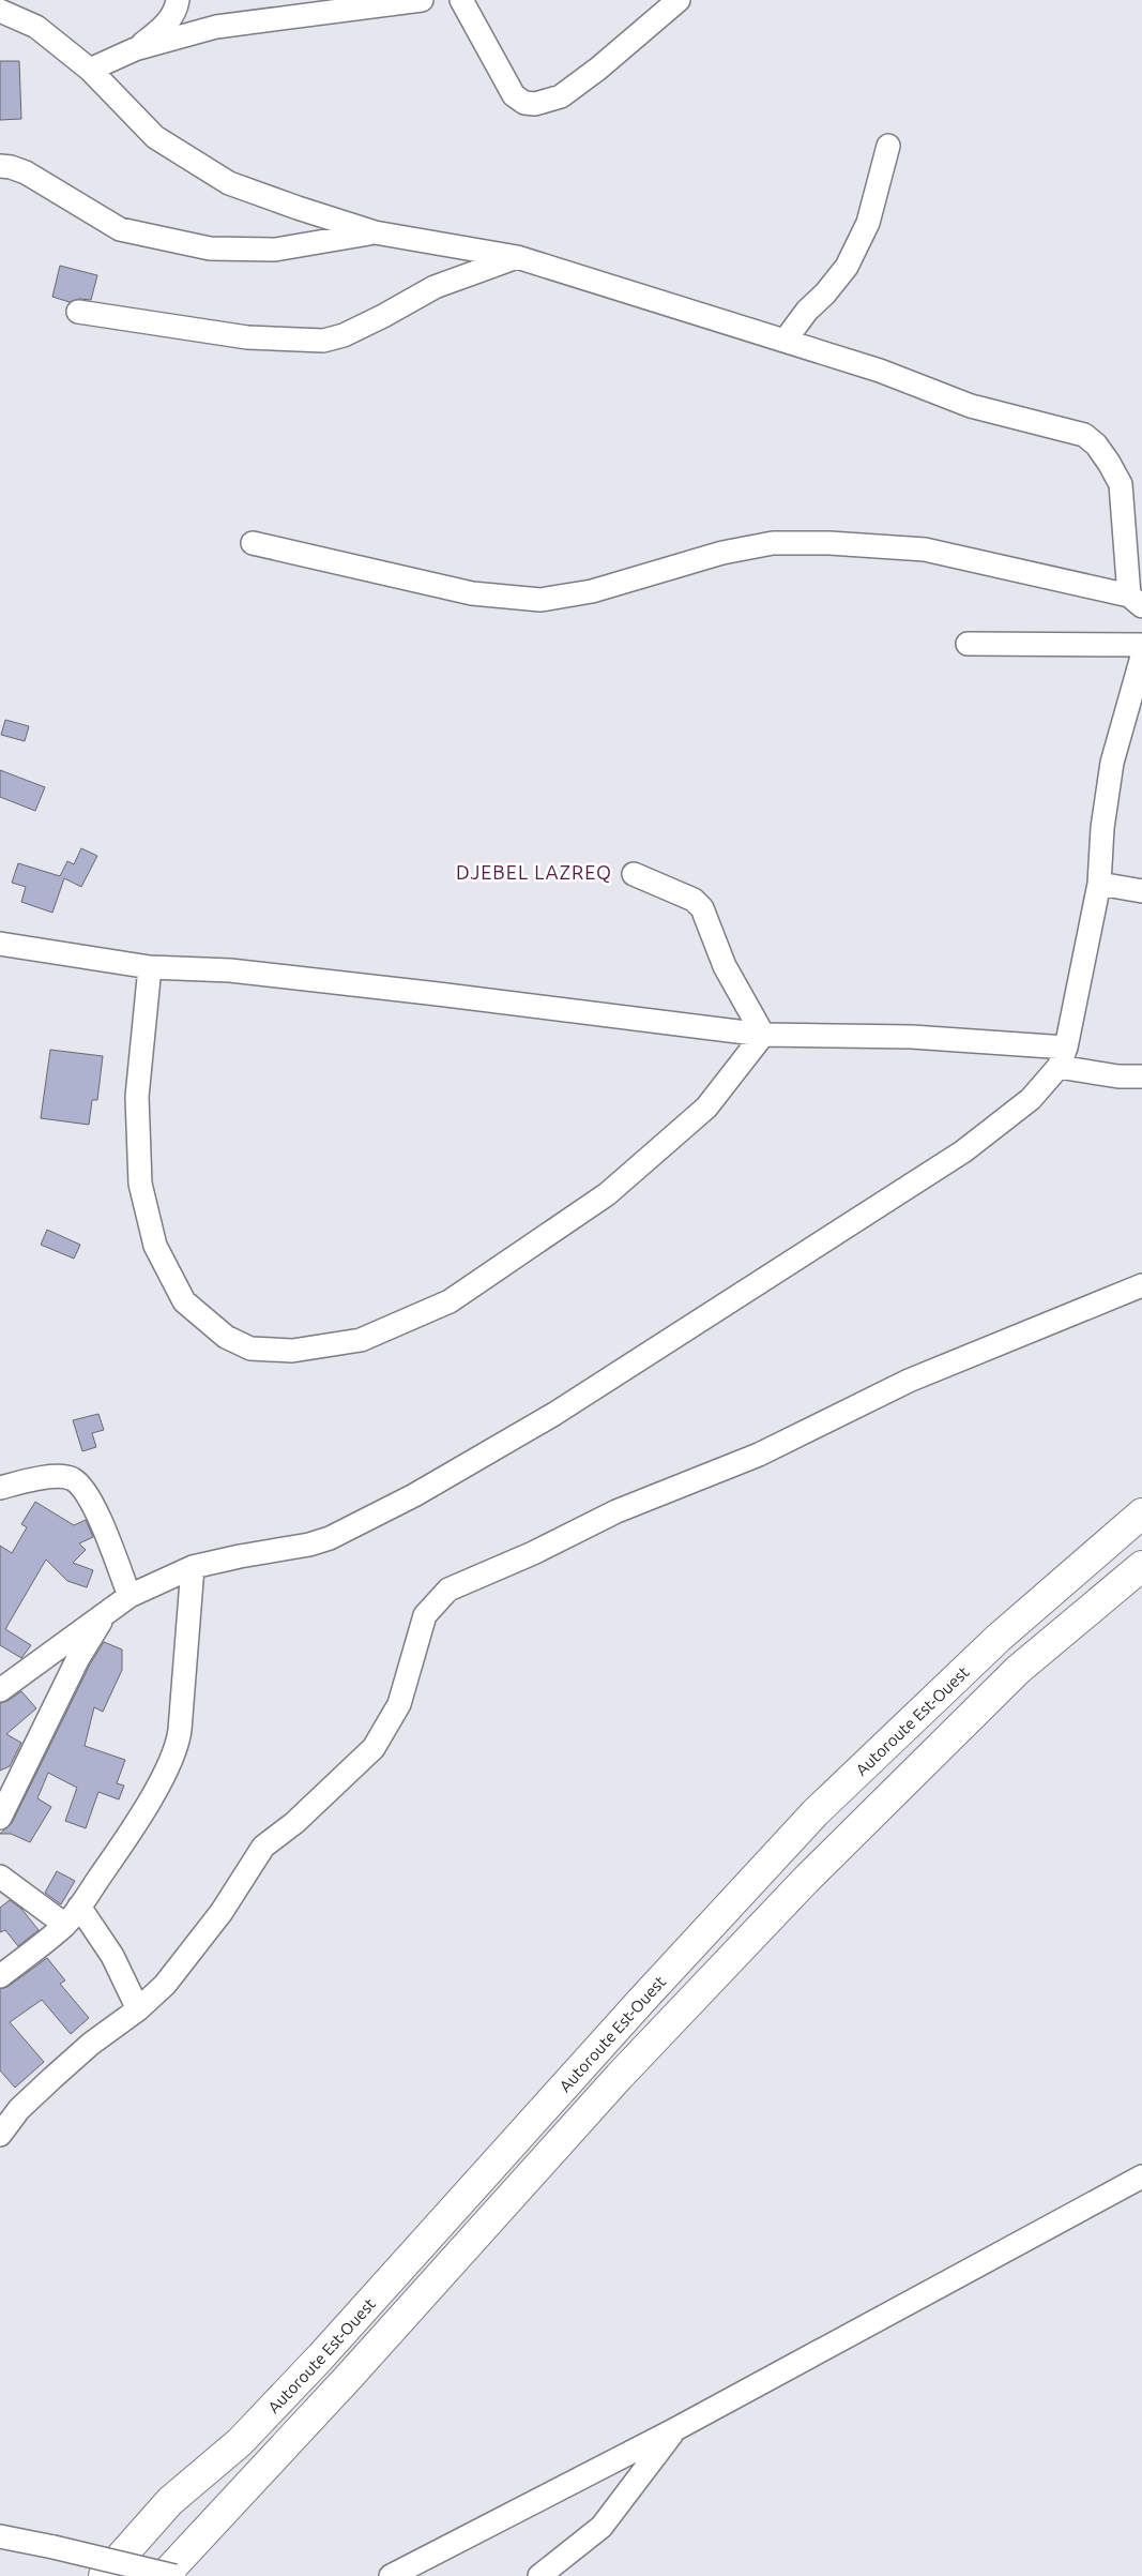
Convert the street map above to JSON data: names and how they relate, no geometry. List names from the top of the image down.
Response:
{
  "streets": {
    "highway": ["Autoroute Est-Ouest"]
  },
  "districts": ["DJEBEL LAZREQ"]
}
